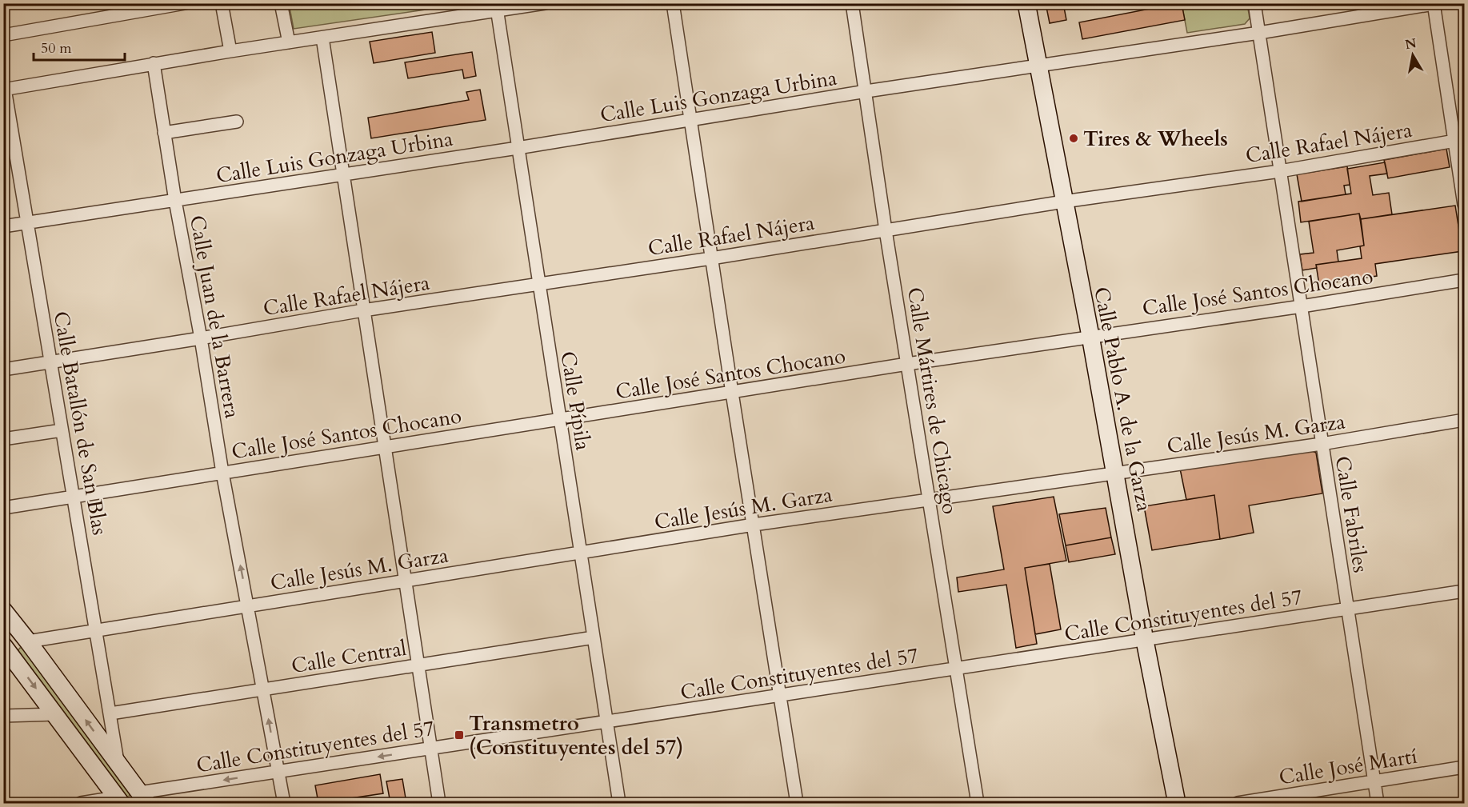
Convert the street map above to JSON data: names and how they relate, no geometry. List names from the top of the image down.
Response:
{
  "streets": {
    "street": [
      "Calle Luis Gonzaga Urbina",
      "Calle Rafael Nájera",
      "Calle José Santos Chocano",
      "Calle Juan de la Barrera",
      "Calle Pablo A. de la Garza",
      "Calle Pípila",
      "Calle Mártires de Chicago",
      "Calle Batallón de San Blas",
      "Calle Jesús M. Garza",
      "Calle Fabriles",
      "Calle Constituyentes del 57",
      "Calle Central",
      "Calle José Martí"
    ]
  },
  "crossings": [
    ["Calle Luis Gonzaga Urbina", "Calle Juan de la Barrera"],
    ["Calle Luis Gonzaga Urbina", "Calle Pablo A. de la Garza"],
    ["Calle Luis Gonzaga Urbina", "Calle Pípila"],
    ["Calle Luis Gonzaga Urbina", "Calle Mártires de Chicago"],
    ["Calle Luis Gonzaga Urbina", "Calle Batallón de San Blas"],
    ["Calle Luis Gonzaga Urbina", "Calle Fabriles"],
    ["Calle Rafael Nájera", "Calle Juan de la Barrera"],
    ["Calle Rafael Nájera", "Calle Pablo A. de la Garza"],
    ["Calle Rafael Nájera", "Calle Pípila"],
    ["Calle Rafael Nájera", "Calle Mártires de Chicago"],
    ["Calle Rafael Nájera", "Calle Batallón de San Blas"],
    ["Calle Rafael Nájera", "Calle Fabriles"],
    ["Calle José Santos Chocano", "Calle Juan de la Barrera"],
    ["Calle José Santos Chocano", "Calle Pablo A. de la Garza"],
    ["Calle José Santos Chocano", "Calle Pípila"],
    ["Calle José Santos Chocano", "Calle Mártires de Chicago"],
    ["Calle José Santos Chocano", "Calle Batallón de San Blas"],
    ["Calle José Santos Chocano", "Calle Fabriles"],
    ["Calle Juan de la Barrera", "Calle Jesús M. Garza"],
    ["Calle Juan de la Barrera", "Calle Constituyentes del 57"],
    ["Calle Juan de la Barrera", "Calle Central"],
    ["Calle Pablo A. de la Garza", "Calle Jesús M. Garza"],
    ["Calle Pablo A. de la Garza", "Calle Constituyentes del 57"],
    ["Calle Pípila", "Calle Jesús M. Garza"],
    ["Calle Pípila", "Calle Constituyentes del 57"],
    ["Calle Pípila", "Calle Central"],
    ["Calle Mártires de Chicago", "Calle Jesús M. Garza"],
    ["Calle Mártires de Chicago", "Calle Constituyentes del 57"],
    ["Calle Batallón de San Blas", "Calle Jesús M. Garza"],
    ["Calle Batallón de San Blas", "Calle Central"],
    ["Calle Jesús M. Garza", "Calle Fabriles"],
    ["Calle Fabriles", "Calle Constituyentes del 57"],
    ["Calle Fabriles", "Calle José Martí"]
  ],
  "places": {
    "other": ["Tires & Wheels"],
    "transit": ["Transmetro (Constituyentes del 57)"]
  },
  "scale_bar": "50 m",
  "north": "top"
}
